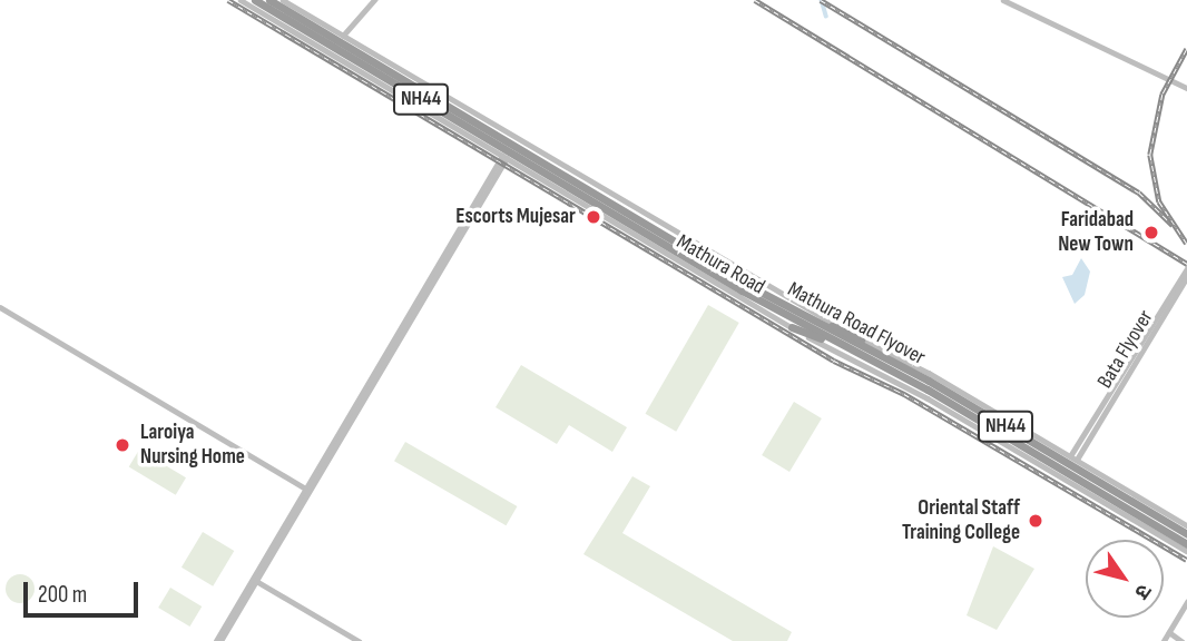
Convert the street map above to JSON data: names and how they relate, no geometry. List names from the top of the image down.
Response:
{
  "streets": {
    "highway": ["NH44", "Mathura Road", "Mathura Road Flyover"],
    "main road": ["Bata Flyover"]
  },
  "crossings": [
    ["Mathura Road", "Mathura Road Flyover"],
    ["Mathura Road", "Bata Flyover"]
  ],
  "places": [
    "Escorts Mujesar",
    "Faridabad New Town",
    "Laroiya Nursing Home",
    "Oriental Staff Training College"
  ],
  "scale_bar": "200 m",
  "north": "bottom right"
}
